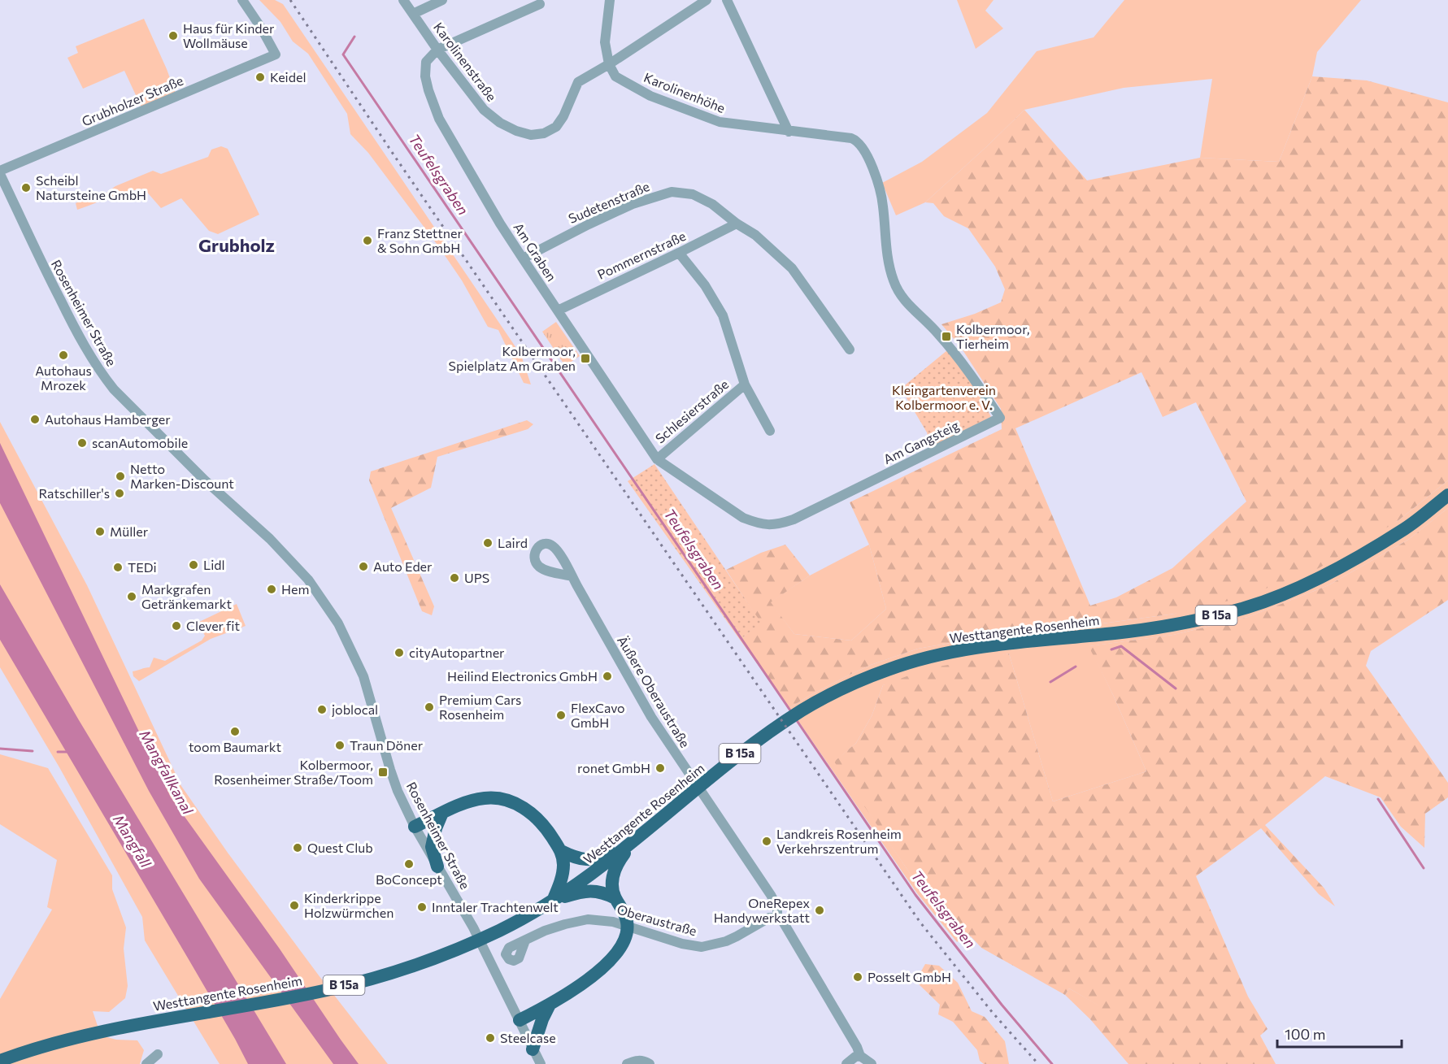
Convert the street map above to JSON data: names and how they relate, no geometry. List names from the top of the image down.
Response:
{
  "streets": {
    "highway": ["B 15a", "Westtangente Rosenheim"],
    "street": [
      "Karolinenstraße",
      "Karolinenhöhe",
      "Grubholzer Straße",
      "Sudetenstraße",
      "Am Graben",
      "Pommernstraße",
      "Rosenheimer Straße",
      "Schlesierstraße",
      "Am Gangsteig",
      "Äußere Oberaustraße",
      "Oberaustraße"
    ]
  },
  "crossings": [
    ["Karolinenstraße", "Karolinenhöhe"],
    ["Karolinenstraße", "Am Graben"],
    ["Karolinenhöhe", "Am Gangsteig"],
    ["Grubholzer Straße", "Rosenheimer Straße"],
    ["Sudetenstraße", "Am Graben"],
    ["Sudetenstraße", "Pommernstraße"],
    ["Am Graben", "Pommernstraße"],
    ["Am Graben", "Schlesierstraße"],
    ["Am Graben", "Am Gangsteig"],
    ["Pommernstraße", "Schlesierstraße"],
    ["Schlesierstraße", "Am Gangsteig"],
    ["Äußere Oberaustraße", "Oberaustraße"]
  ],
  "districts": ["Grubholz"],
  "water": ["Teufelsgraben", "Mangfallkanal", "Mangfall"],
  "parks": ["Kleingartenverein Kolbermoor e. V."],
  "places": {
    "other": [
      "Haus für Kinder Wollmäuse",
      "Keidel",
      "Scheibl Natursteine GmbH",
      "Franz Stettner & Sohn GmbH",
      "Autohaus Mrozek",
      "Autohaus Hamberger",
      "scanAutomobile",
      "Netto Marken-Discount",
      "Ratschiller's",
      "Müller",
      "Laird",
      "Lidl",
      "Auto Eder",
      "TEDi",
      "UPS",
      "Hem",
      "Markgrafen Getränkemarkt",
      "Clever fit",
      "cityAutopartner",
      "Heilind Electronics GmbH",
      "Premium Cars Rosenheim",
      "joblocal",
      "FlexCavo GmbH",
      "toom Baumarkt",
      "Traun Döner",
      "ronet GmbH",
      "Landkreis Rosenheim Verkehrszentrum",
      "Quest Club",
      "BoConcept",
      "Kinderkrippe Holzwürmchen",
      "Inntaler Trachtenwelt",
      "OneRepex Handywerkstatt",
      "Posselt GmbH",
      "Steelcase"
    ],
    "transit": ["Kolbermoor, Tierheim", "Kolbermoor, Spielplatz Am Graben", "Kolbermoor, Rosenheimer Straße/Toom"]
  },
  "scale_bar": "100 m"
}
